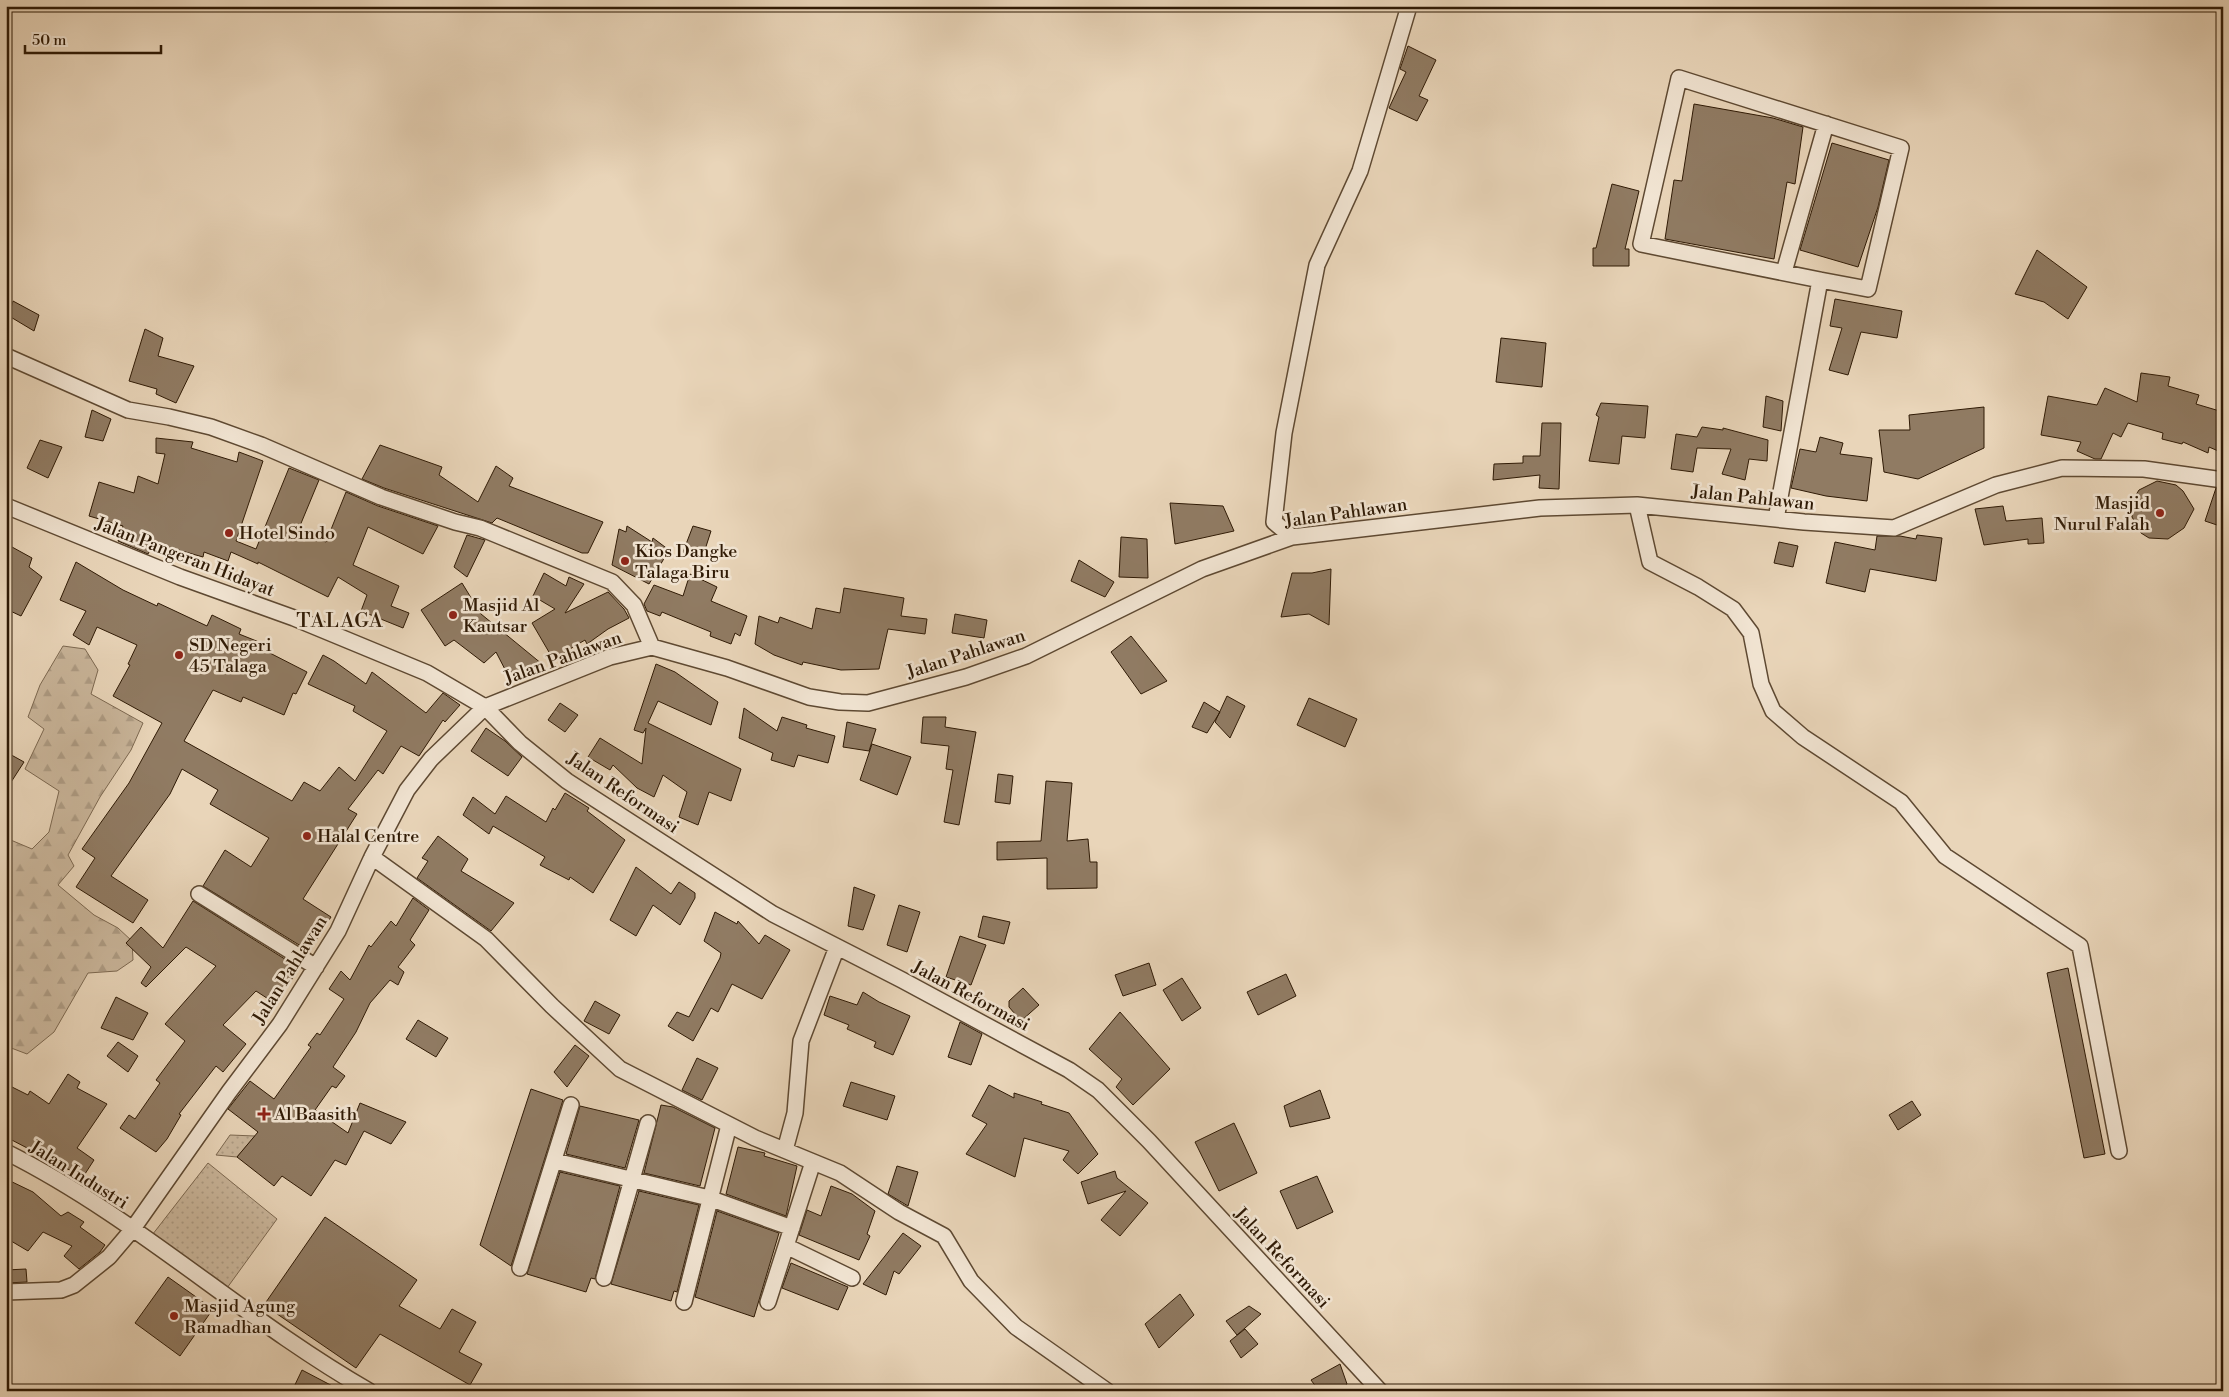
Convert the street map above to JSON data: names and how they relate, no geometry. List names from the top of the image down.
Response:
{
  "streets": {
    "street": [
      "Jalan Pahlawan",
      "Jalan Pangeran Hidayat",
      "Jalan Reformasi",
      "Jalan Industri"
    ]
  },
  "crossings": [
    ["Jalan Pahlawan", "Jalan Pangeran Hidayat"],
    ["Jalan Pahlawan", "Jalan Reformasi"],
    ["Jalan Pahlawan", "Jalan Industri"],
    ["Jalan Pangeran Hidayat", "Jalan Reformasi"]
  ],
  "districts": ["TALAGA"],
  "places": {
    "other": [
      "Masjid Nurul Falah",
      "Hotel Sindo",
      "Kios Dangke Talaga Biru",
      "Masjid Al Kautsar",
      "SD Negeri 45 Talaga",
      "Halal Centre",
      "Masjid Agung Ramadhan"
    ],
    "health": ["Al Baasith"]
  },
  "scale_bar": "50 m"
}
